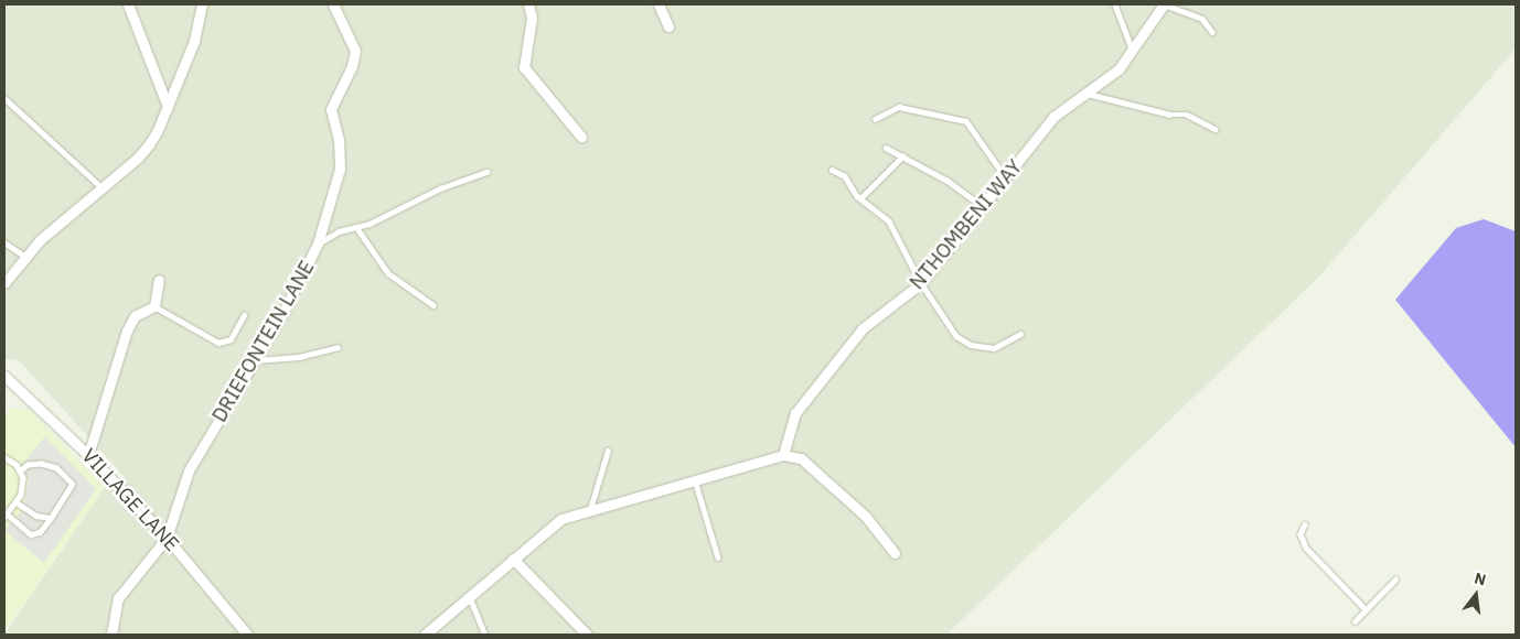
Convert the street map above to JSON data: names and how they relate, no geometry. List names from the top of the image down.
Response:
{
  "streets": {
    "street": ["NTHOMBENI WAY", "DRIEFONTEIN LANE", "VILLAGE LANE"]
  },
  "crossings": [
    ["DRIEFONTEIN LANE", "VILLAGE LANE"]
  ],
  "north": "top"
}
